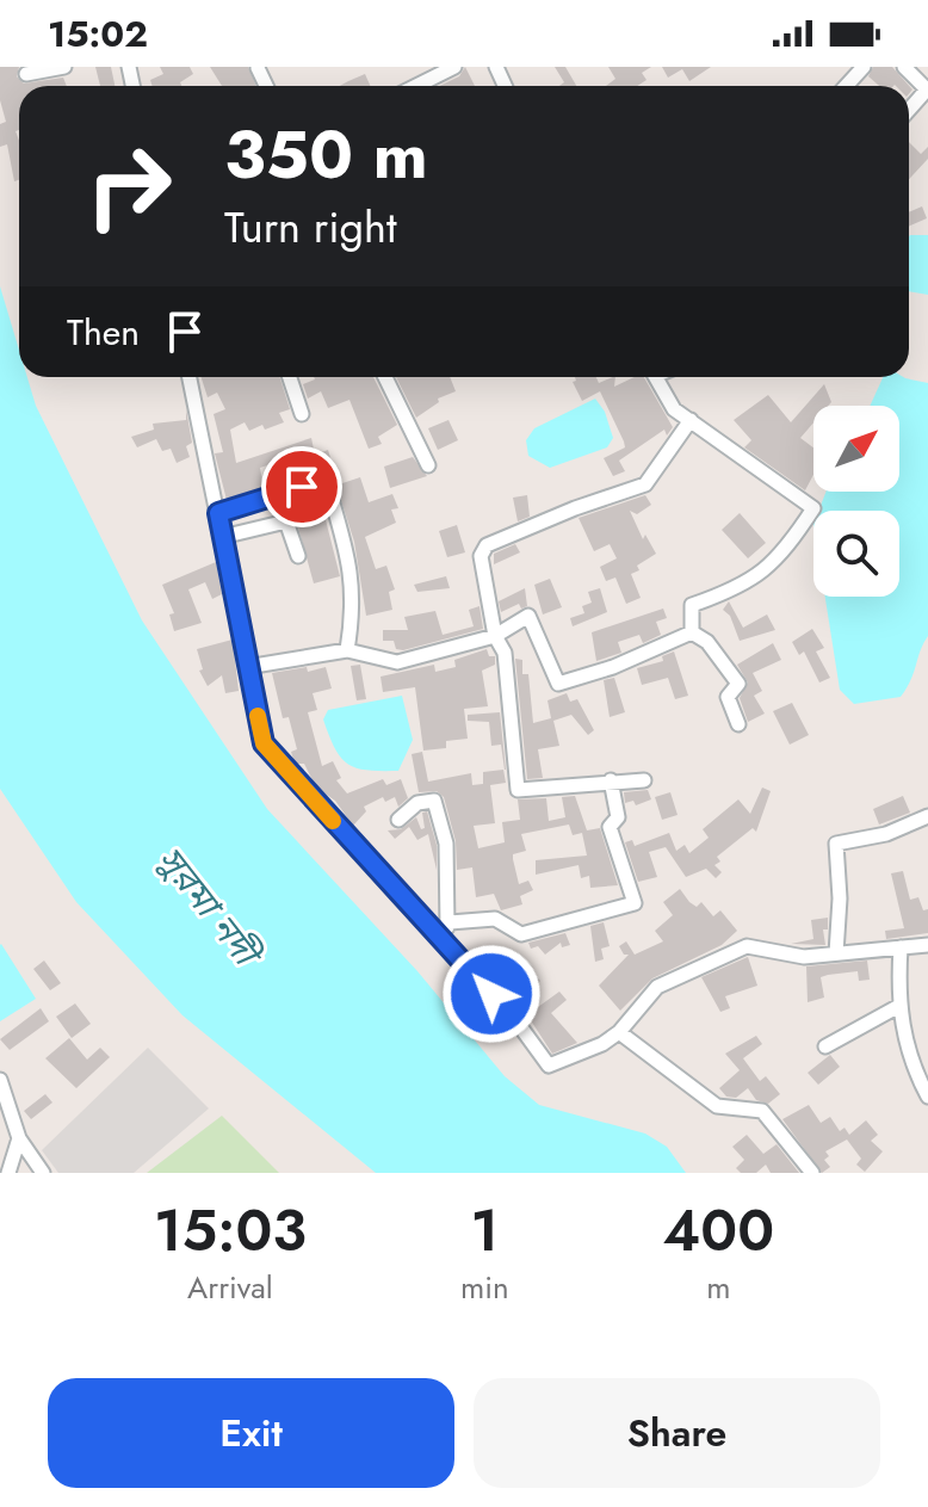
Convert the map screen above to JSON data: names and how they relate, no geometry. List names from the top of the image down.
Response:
{
  "water": ["সুরমা নদী"],
  "north": "top right",
  "page": {
    "status": "15:02",
    "turn": ["350 m", "Turn right"],
    "then": "Then",
    "eta": [
      "15:03",
      "Arrival",
      "1",
      "min",
      "400",
      "m"
    ],
    "buttons": ["Exit", "Share"]
  }
}
